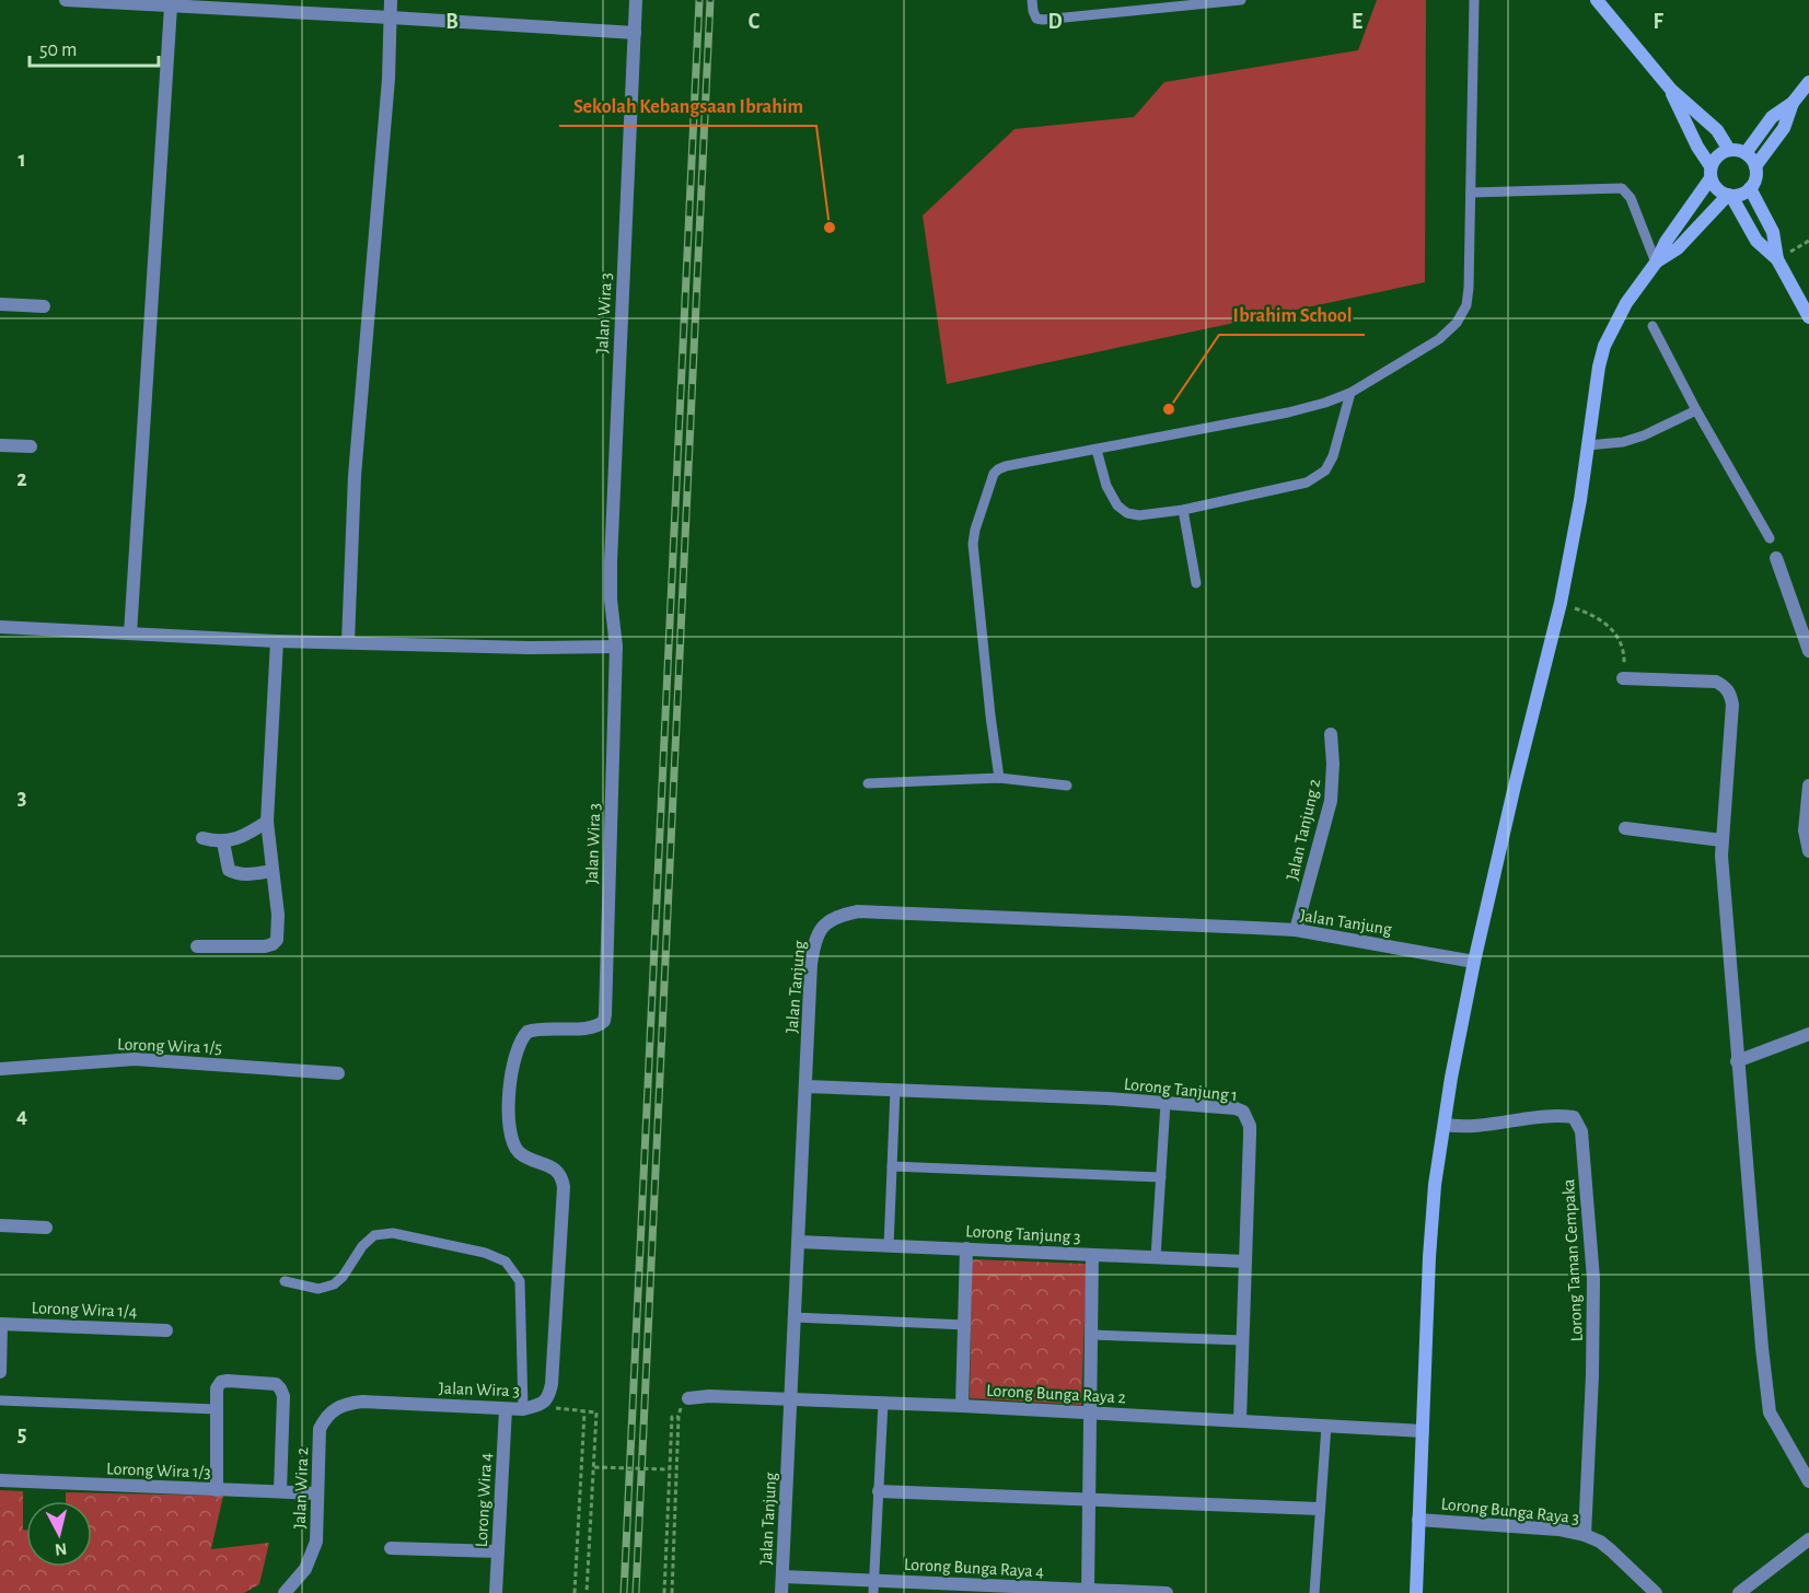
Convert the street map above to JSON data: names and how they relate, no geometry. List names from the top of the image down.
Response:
{
  "streets": {
    "street": [
      "Jalan Wira 3",
      "Jalan Tanjung 2",
      "Jalan Tanjung",
      "Lorong Wira 1/5",
      "Lorong Tanjung 1",
      "Lorong Tanjung 3",
      "Lorong Taman Cempaka",
      "Lorong Wira 1/4",
      "Lorong Bunga Raya 2",
      "Lorong Wira 1/3",
      "Jalan Wira 2",
      "Lorong Wira 4",
      "Lorong Bunga Raya 3",
      "Lorong Bunga Raya 4"
    ]
  },
  "crossings": [
    ["Jalan Wira 3", "Jalan Wira 2"],
    ["Jalan Wira 3", "Lorong Wira 4"],
    ["Jalan Tanjung 2", "Jalan Tanjung"],
    ["Jalan Tanjung", "Lorong Tanjung 1"],
    ["Jalan Tanjung", "Lorong Tanjung 3"],
    ["Jalan Tanjung", "Lorong Bunga Raya 2"],
    ["Jalan Tanjung", "Lorong Bunga Raya 4"],
    ["Lorong Tanjung 1", "Lorong Tanjung 3"],
    ["Lorong Tanjung 1", "Lorong Bunga Raya 2"],
    ["Lorong Taman Cempaka", "Lorong Bunga Raya 3"],
    ["Lorong Wira 1/3", "Jalan Wira 2"]
  ],
  "places": ["Sekolah Kebangsaan Ibrahim", "Ibrahim School"],
  "scale_bar": "50 m",
  "north": "bottom",
  "grid": {
    "columns": [
      "B",
      "C",
      "D",
      "E",
      "F"
    ],
    "rows": [
      "1",
      "2",
      "3",
      "4",
      "5"
    ]
  }
}
